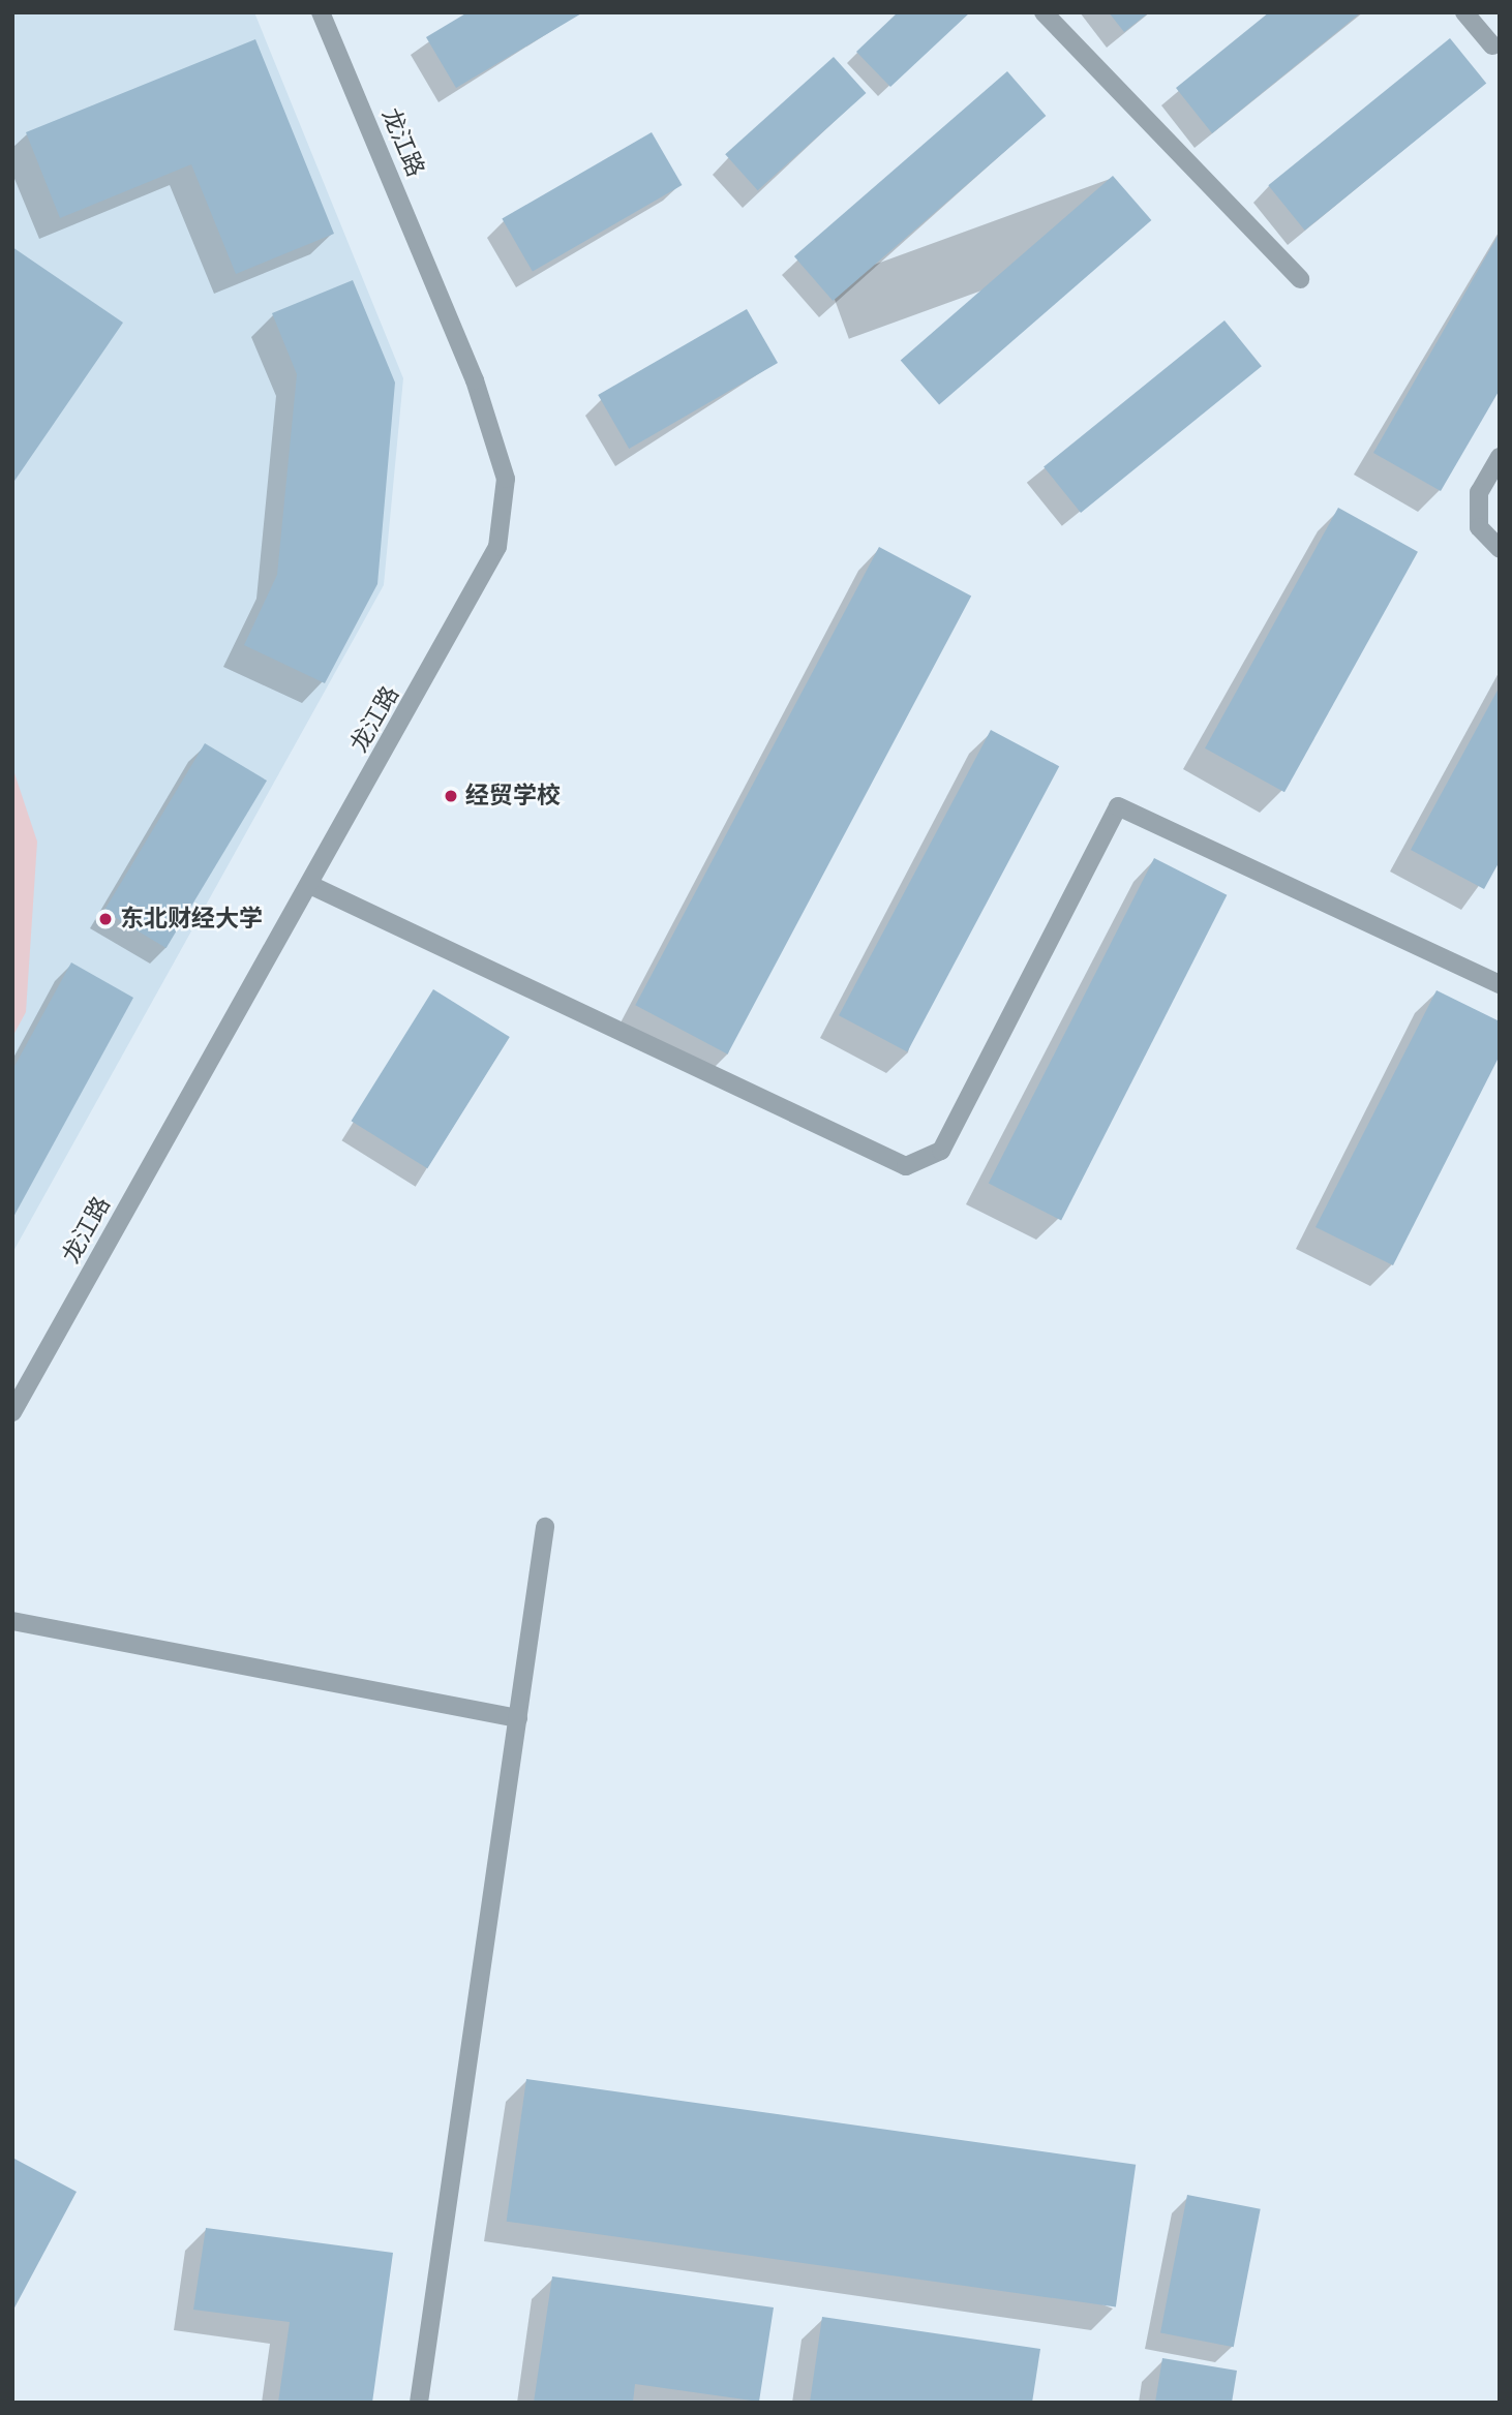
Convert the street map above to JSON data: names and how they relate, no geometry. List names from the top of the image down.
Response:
{
  "streets": {
    "street": ["龙江路"]
  },
  "places": ["经贸学校", "东北财经大学"]
}
